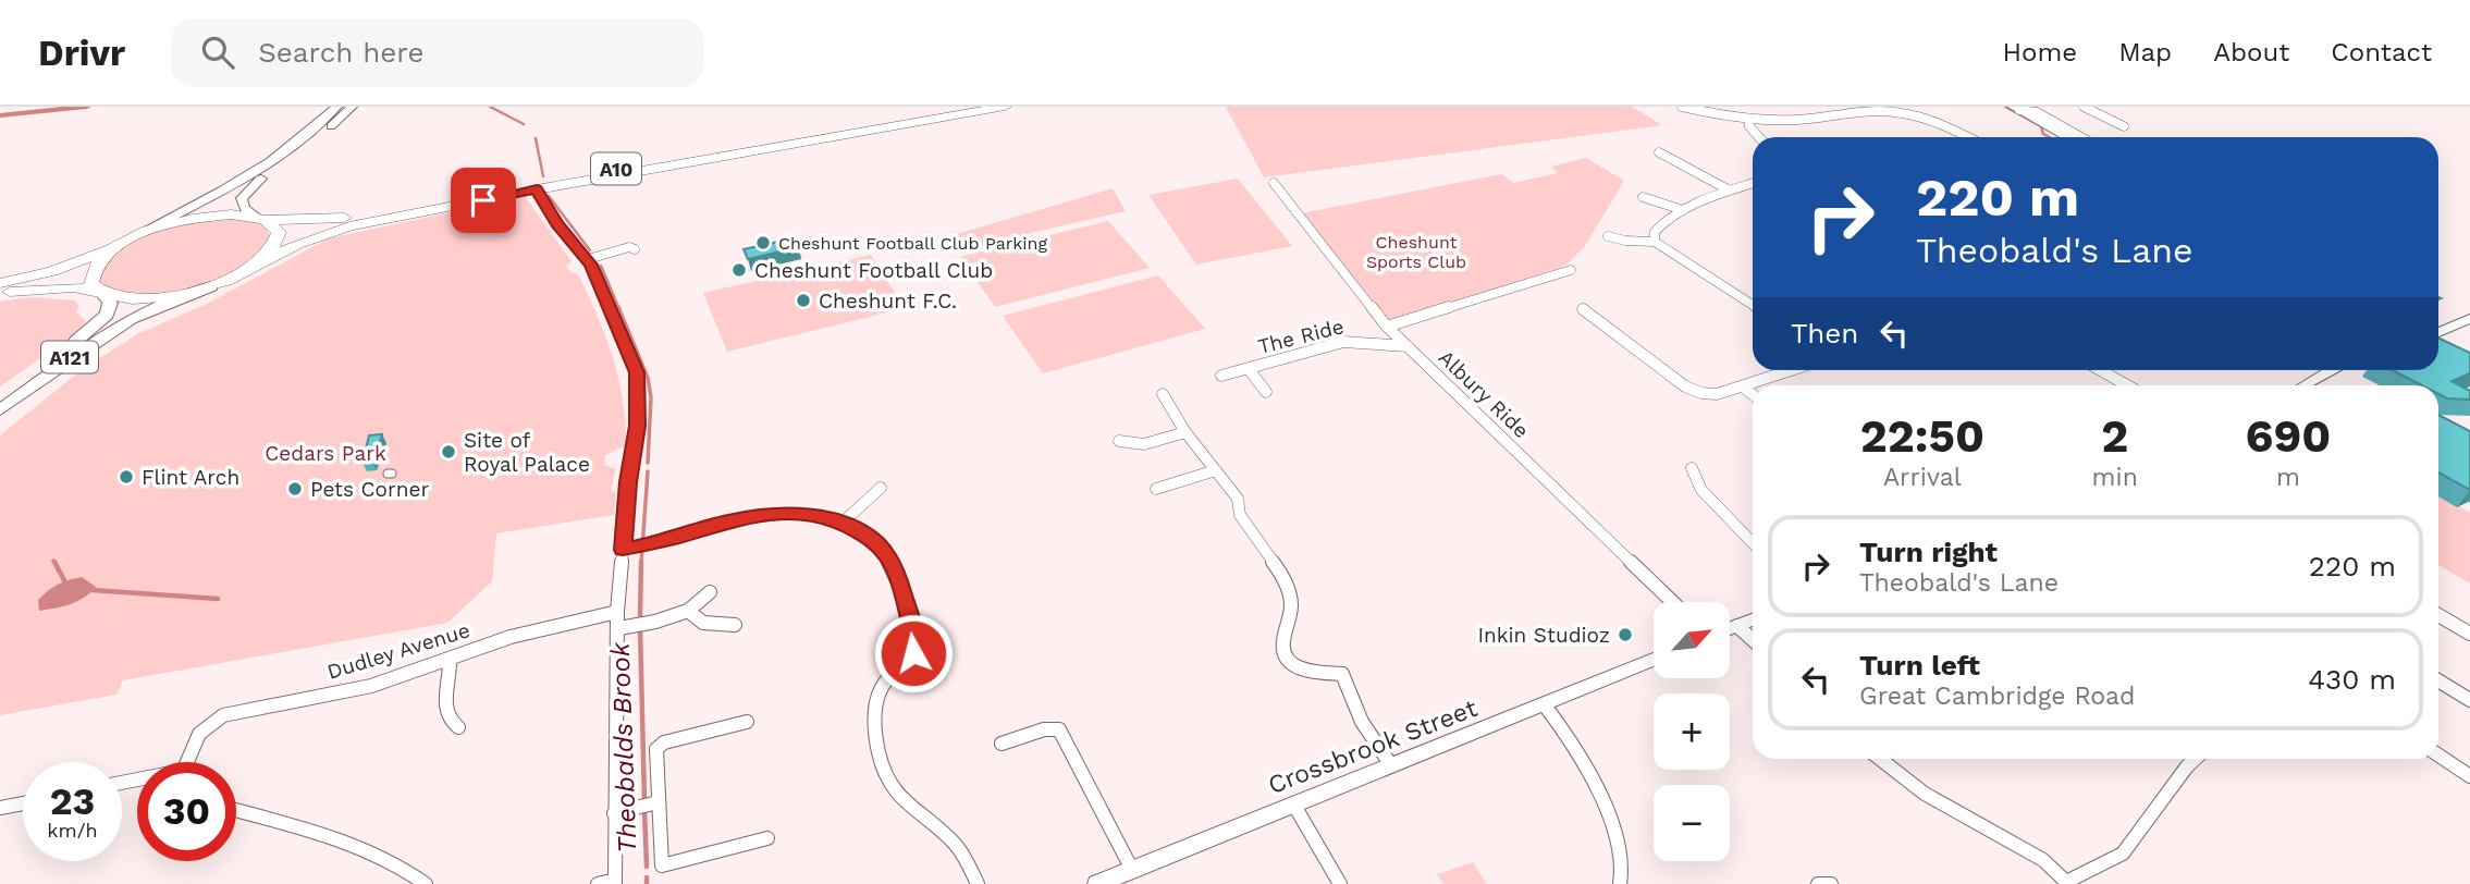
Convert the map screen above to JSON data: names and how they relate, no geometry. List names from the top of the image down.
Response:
{
  "streets": {
    "highway": ["A10"],
    "main road": ["A121", "Crossbrook Street"],
    "street": ["The Ride", "Albury Ride", "Dudley Avenue"]
  },
  "crossings": [
    ["The Ride", "Albury Ride"]
  ],
  "water": ["Theobalds Brook"],
  "parks": ["Cheshunt Sports Club", "Cedars Park"],
  "places": [
    "Cheshunt Football Club Parking",
    "Cheshunt Football Club",
    "Cheshunt F.C.",
    "Site of Royal Palace",
    "Flint Arch",
    "Pets Corner",
    "Inkin Studioz"
  ],
  "north": "top right",
  "page": {
    "header": "Drivr",
    "search": "Search here",
    "nav": [
      "Home",
      "Map",
      "About",
      "Contact"
    ],
    "turn": ["220 m", "Theobald's Lane"],
    "then": "Then",
    "eta": [
      "22:50",
      "Arrival",
      "2",
      "min",
      "690",
      "m"
    ],
    "list": [
      {
        "name": "Turn right",
        "note": "Theobald's Lane",
        "value": "220 m"
      },
      {
        "name": "Turn left",
        "note": "Great Cambridge Road",
        "value": "430 m"
      }
    ],
    "map_buttons": ["+", "−"],
    "speed": "23 km/h",
    "limit": "30"
  }
}
